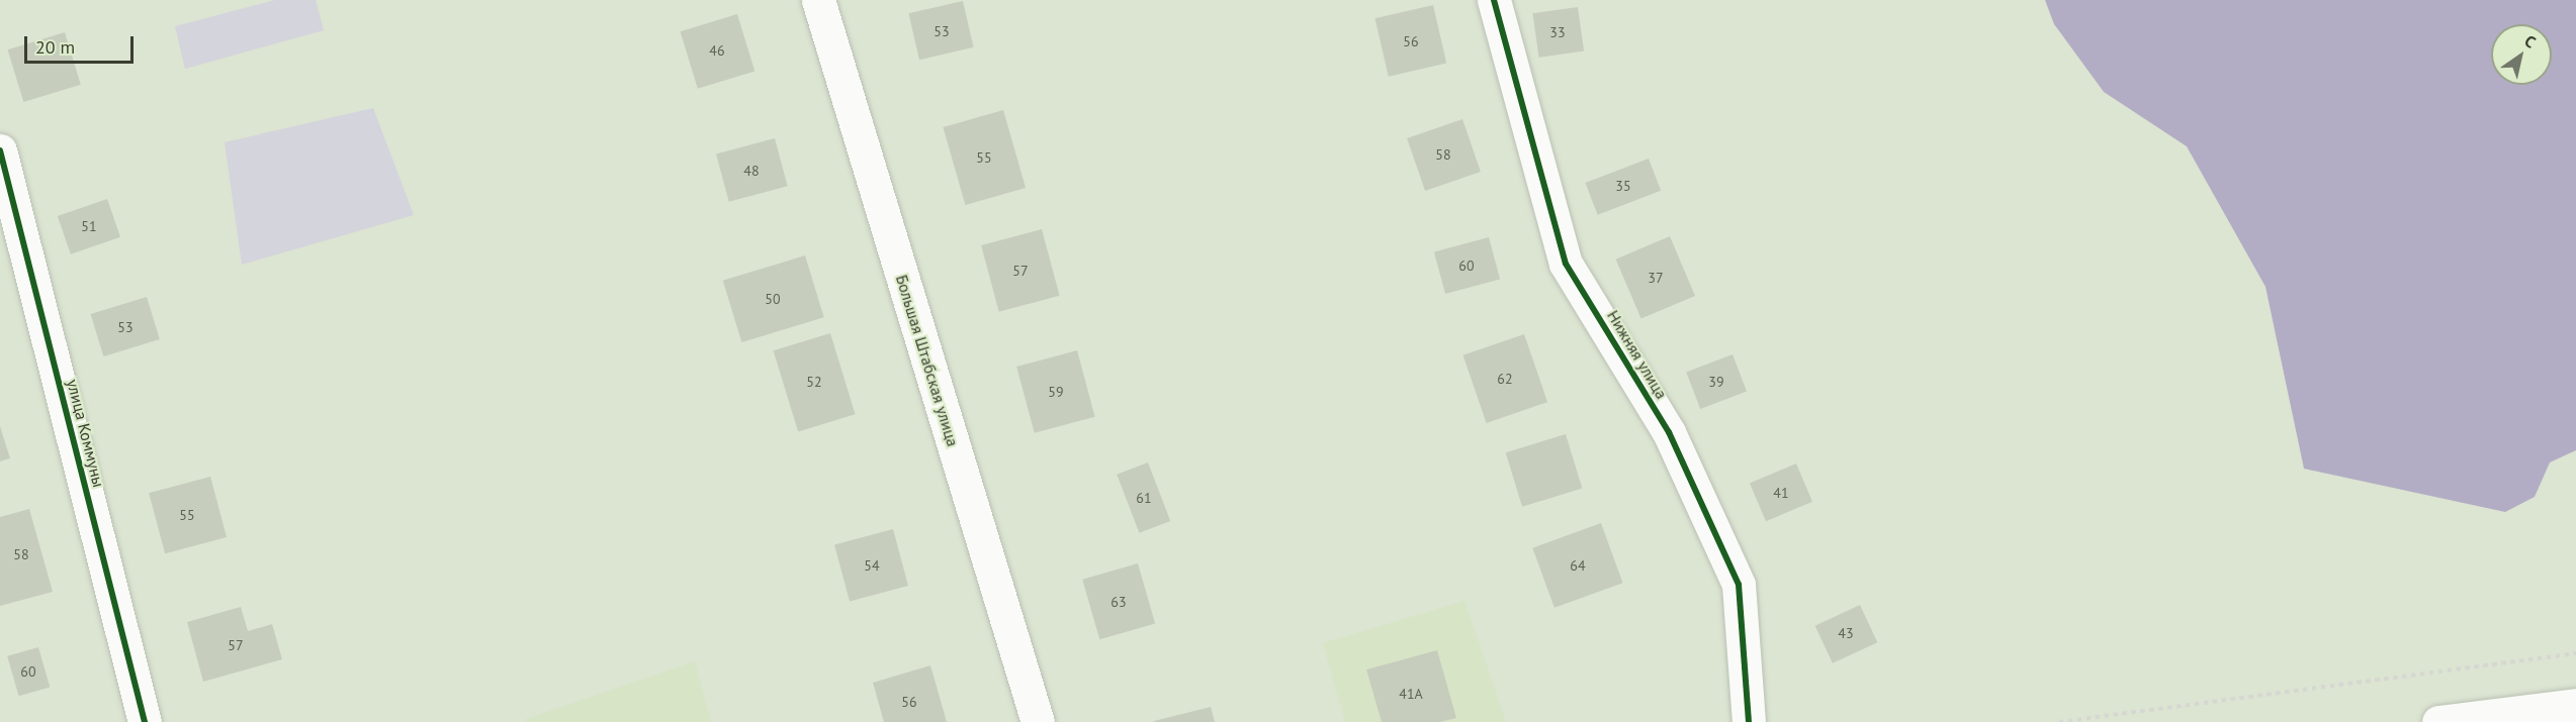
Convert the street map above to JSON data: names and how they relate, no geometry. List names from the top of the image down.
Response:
{
  "streets": {
    "street": ["Нижняя улица", "Большая Штабская улица", "улица Коммуны"]
  },
  "house_numbers": [
    "53",
    "33",
    "56",
    "46",
    "58",
    "55",
    "48",
    "35",
    "51",
    "60",
    "57",
    "37",
    "50",
    "53",
    "62",
    "52",
    "39",
    "59",
    "41",
    "61",
    "55",
    "58",
    "54",
    "64",
    "63",
    "43",
    "57",
    "60",
    "41А",
    "56"
  ],
  "scale_bar": "20 m",
  "north": "top right"
}
